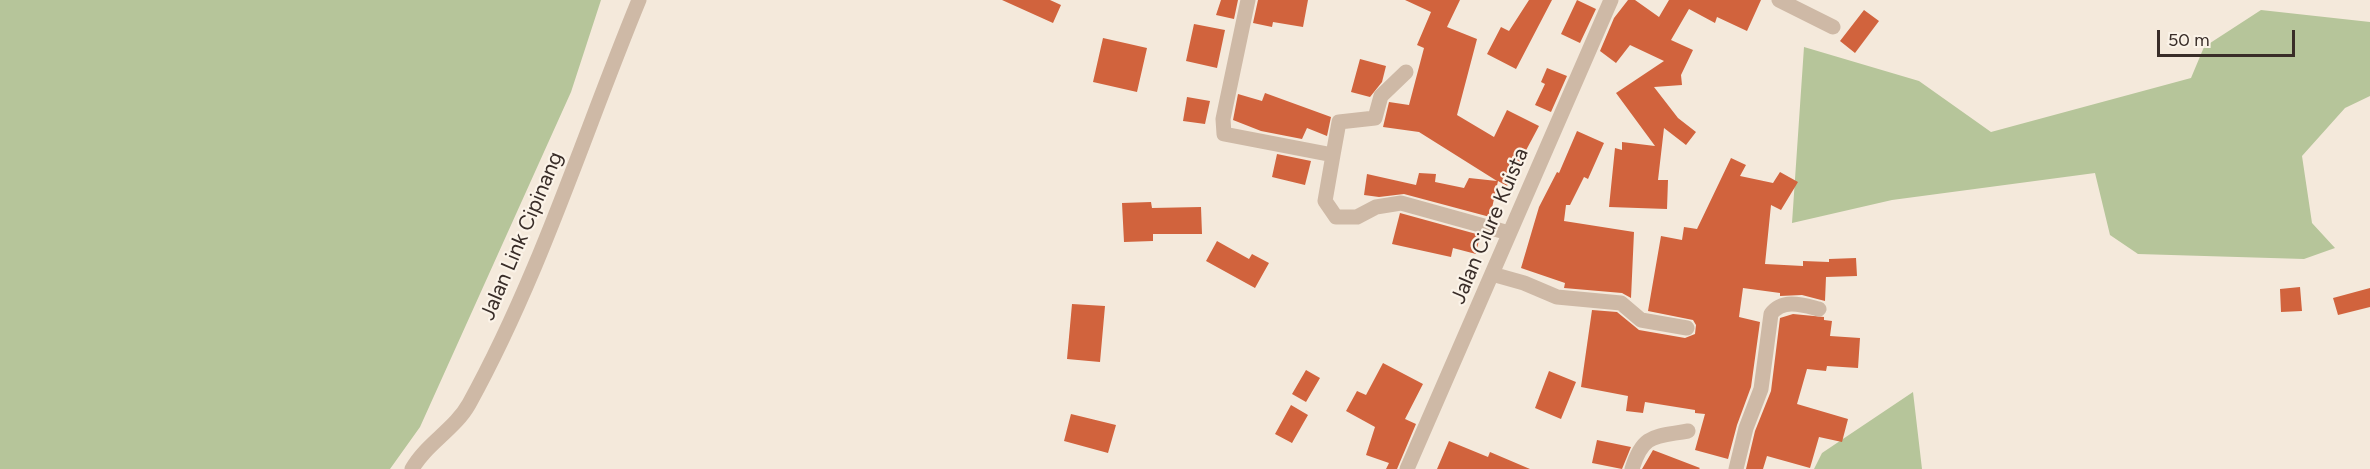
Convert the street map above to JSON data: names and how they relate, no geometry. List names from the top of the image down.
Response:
{
  "streets": {
    "street": ["Jalan Ciure Kuista", "Jalan Link Cipinang"]
  },
  "scale_bar": "50 m"
}
